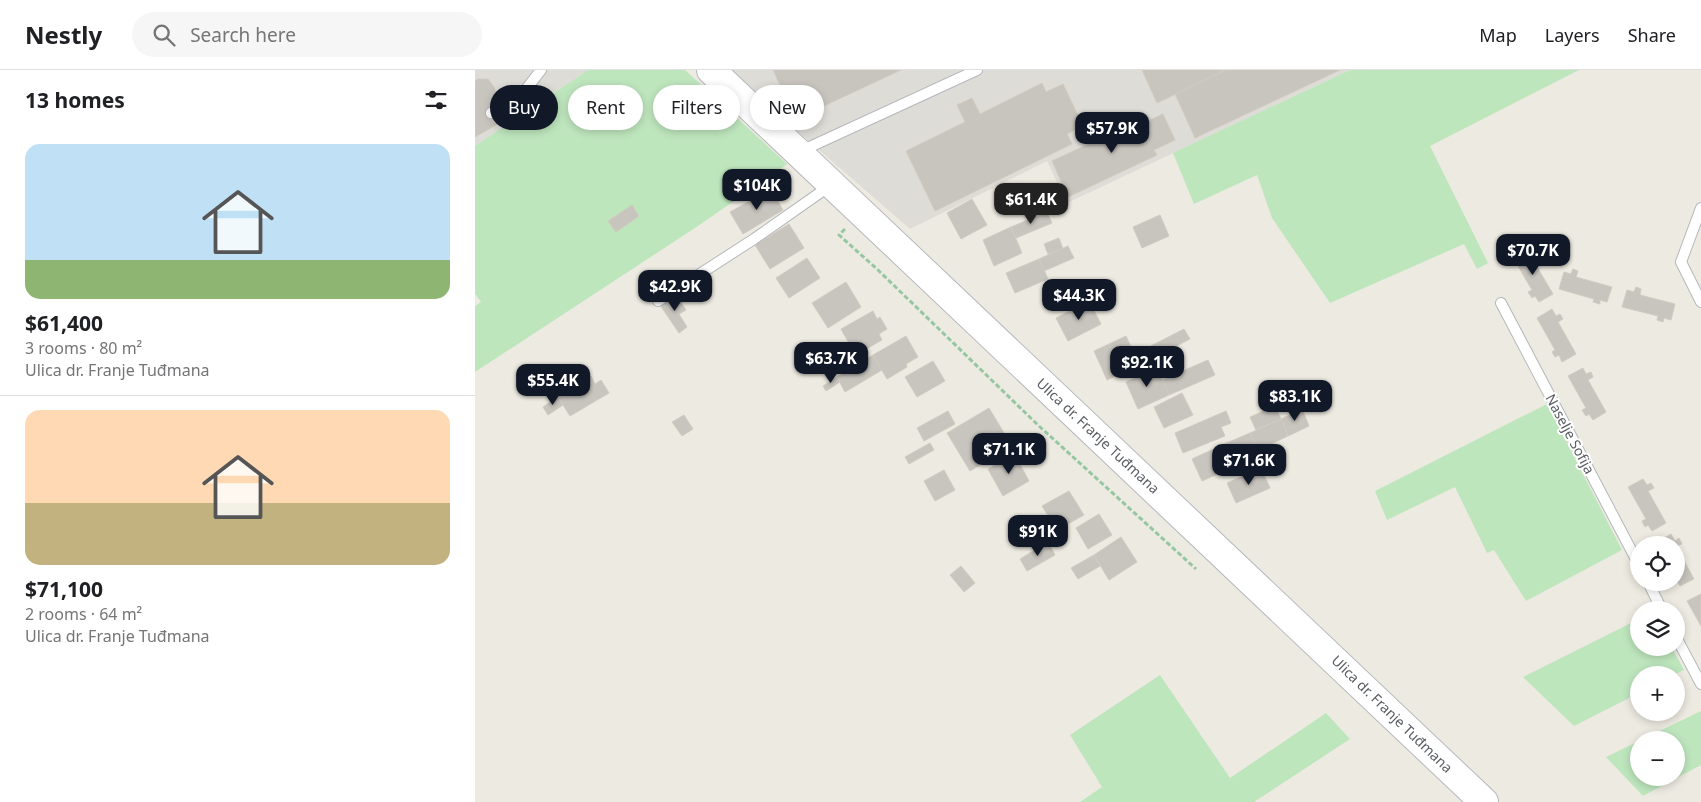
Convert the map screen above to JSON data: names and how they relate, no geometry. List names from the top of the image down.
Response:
{
  "streets": {
    "main road": ["Ulica dr. Franje Tuđmana"],
    "lane": ["Naselje Sofija"]
  },
  "page": {
    "header": "Nestly",
    "search": "Search here",
    "nav": ["Map", "Layers", "Share"],
    "heading": "13 homes",
    "chip": [
      "Buy",
      "Rent",
      "Filters",
      "New"
    ],
    "price": [
      "$57.9K",
      "$104K",
      "$61.4K",
      "$70.7K",
      "$42.9K",
      "$44.3K",
      "$63.7K",
      "$92.1K",
      "$55.4K",
      "$83.1K",
      "$71.1K",
      "$71.6K",
      "$91K"
    ],
    "list": [
      {
        "name": "$61,400",
        "note": "3 rooms · 80 m² · Ulica dr. Franje Tuđmana"
      },
      {
        "name": "$71,100",
        "note": "2 rooms · 64 m² · Ulica dr. Franje Tuđmana"
      }
    ],
    "map_buttons": ["+", "−"]
  }
}
